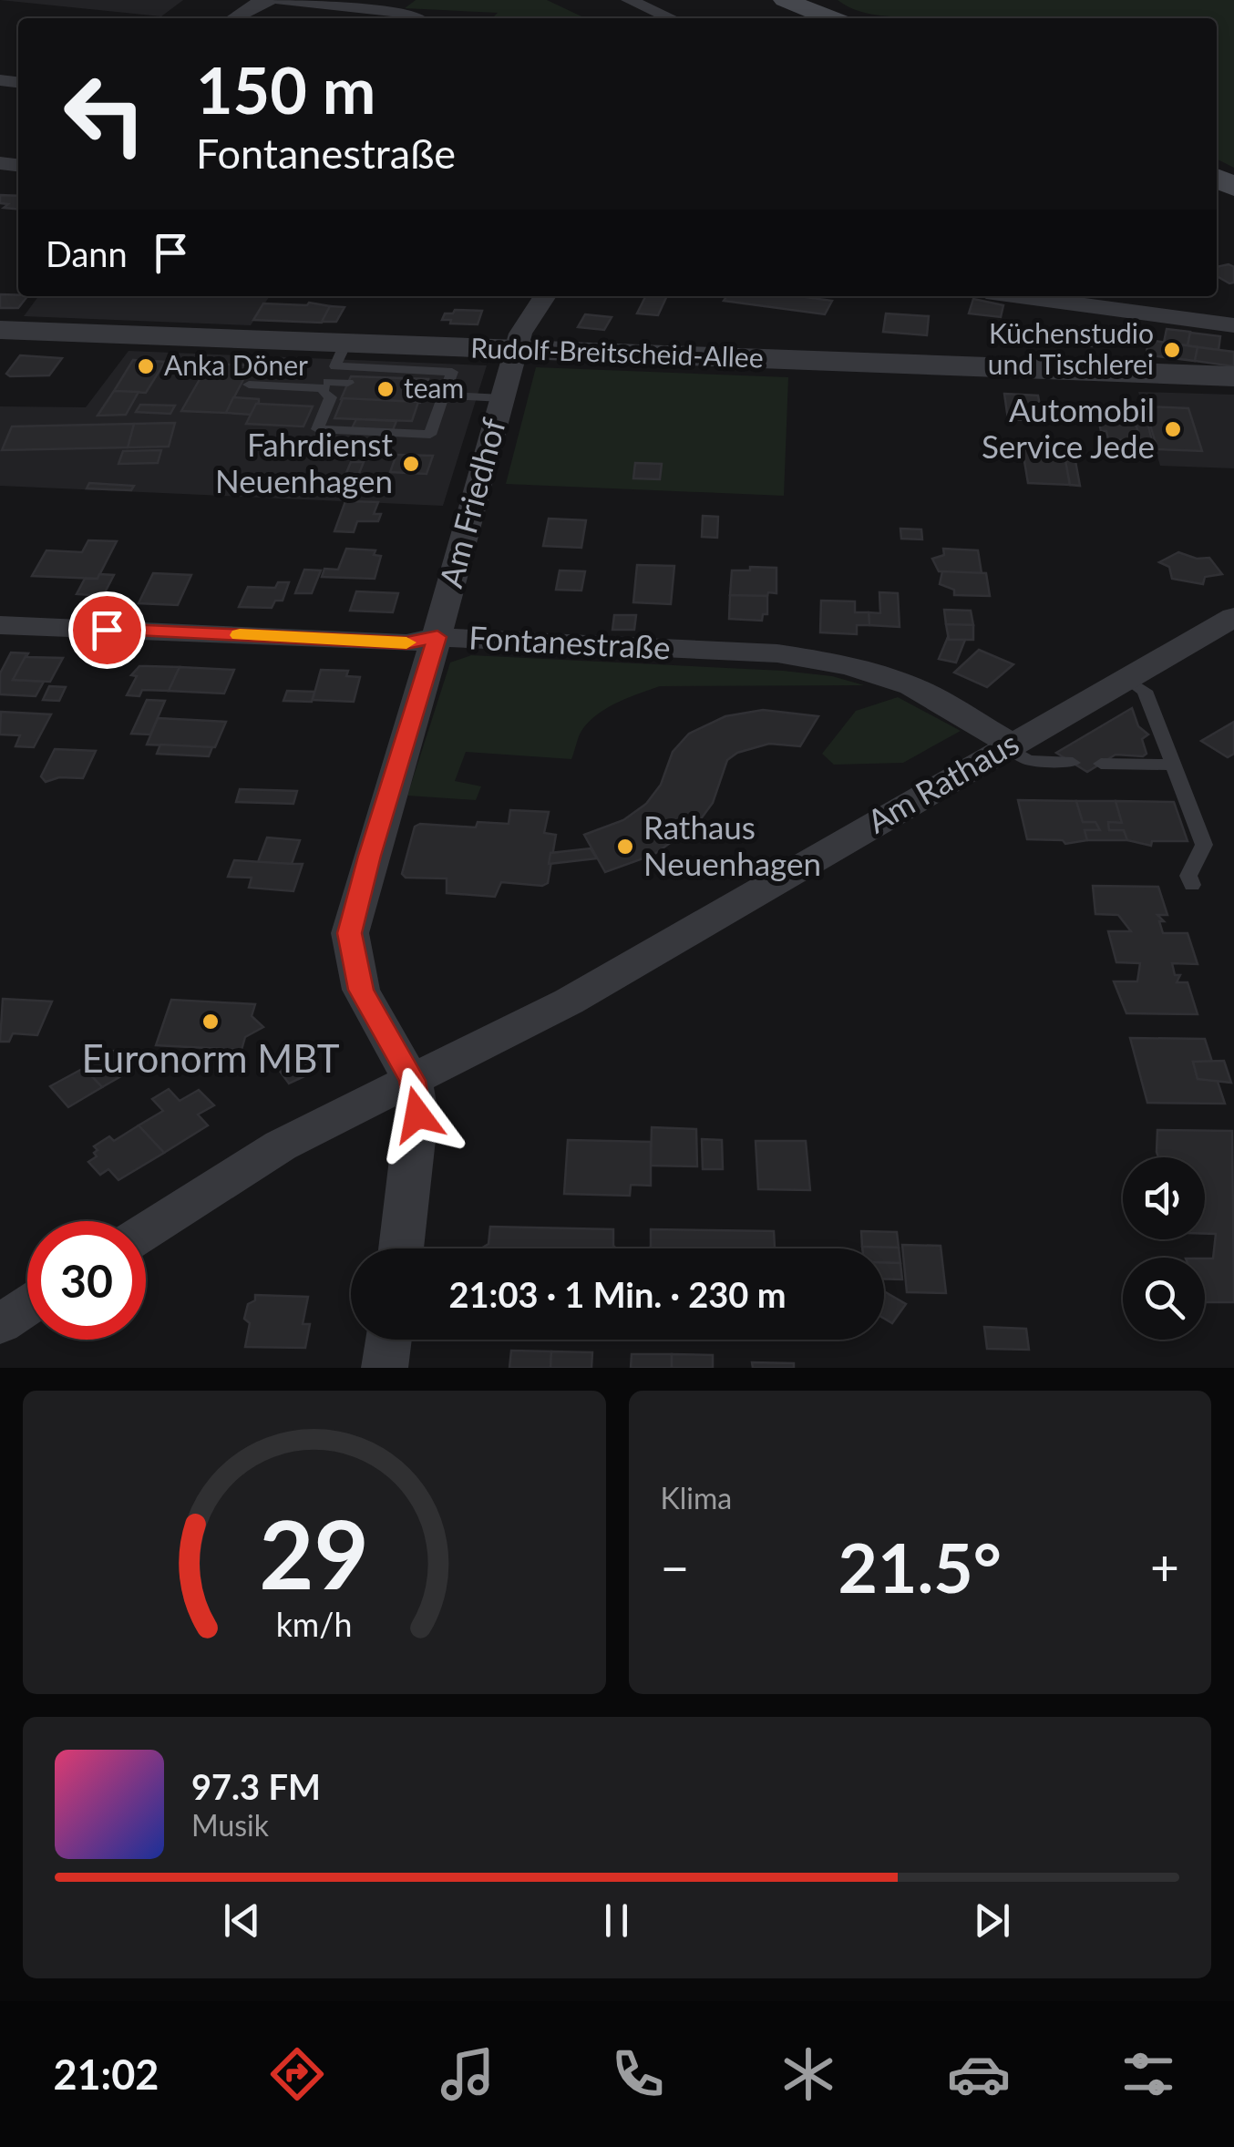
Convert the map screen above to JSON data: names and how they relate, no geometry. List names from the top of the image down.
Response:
{
  "streets": {
    "street": [
      "Rudolf-Breitscheid-Allee",
      "Am Friedhof",
      "Fontanestraße",
      "Am Rathaus"
    ]
  },
  "crossings": [
    ["Rudolf-Breitscheid-Allee", "Am Friedhof"],
    ["Am Friedhof", "Fontanestraße"],
    ["Am Friedhof", "Am Rathaus"],
    ["Fontanestraße", "Am Rathaus"]
  ],
  "places": [
    "Küchenstudio und Tischlerei",
    "Anka Döner",
    "team",
    "Automobil Service Jede",
    "Fahrdienst Neuenhagen",
    "Rathaus Neuenhagen",
    "Euronorm MBT"
  ],
  "page": {
    "turn": ["150 m", "Fontanestraße"],
    "then": "Dann",
    "limit": "30",
    "trip": "21:03 · 1 Min. · 230 m",
    "tile": "Klima",
    "heat": ["−", "21.5°", "+"],
    "song": ["97.3 FM", "Musik"],
    "tabs": "21:02",
    "gauge": ["29", "km/h"]
  }
}
